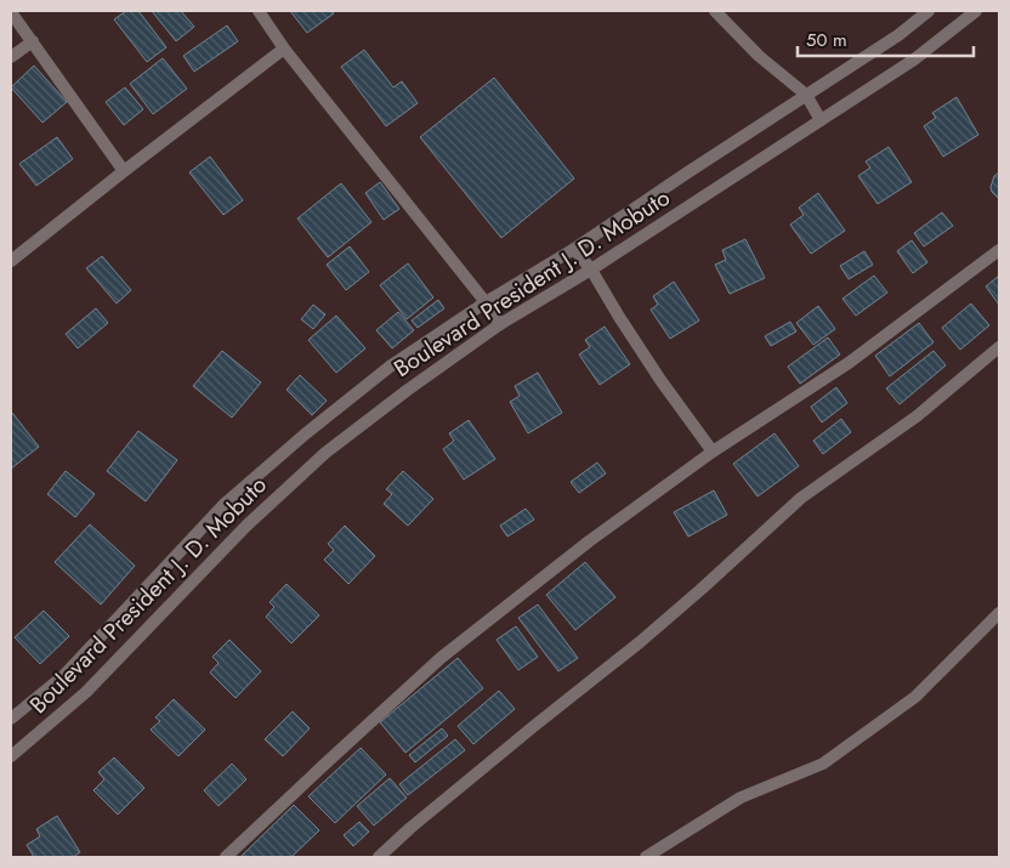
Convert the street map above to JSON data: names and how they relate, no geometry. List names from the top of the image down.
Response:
{
  "streets": {
    "street": ["Boulevard President J. D. Mobuto"]
  },
  "scale_bar": "50 m"
}
